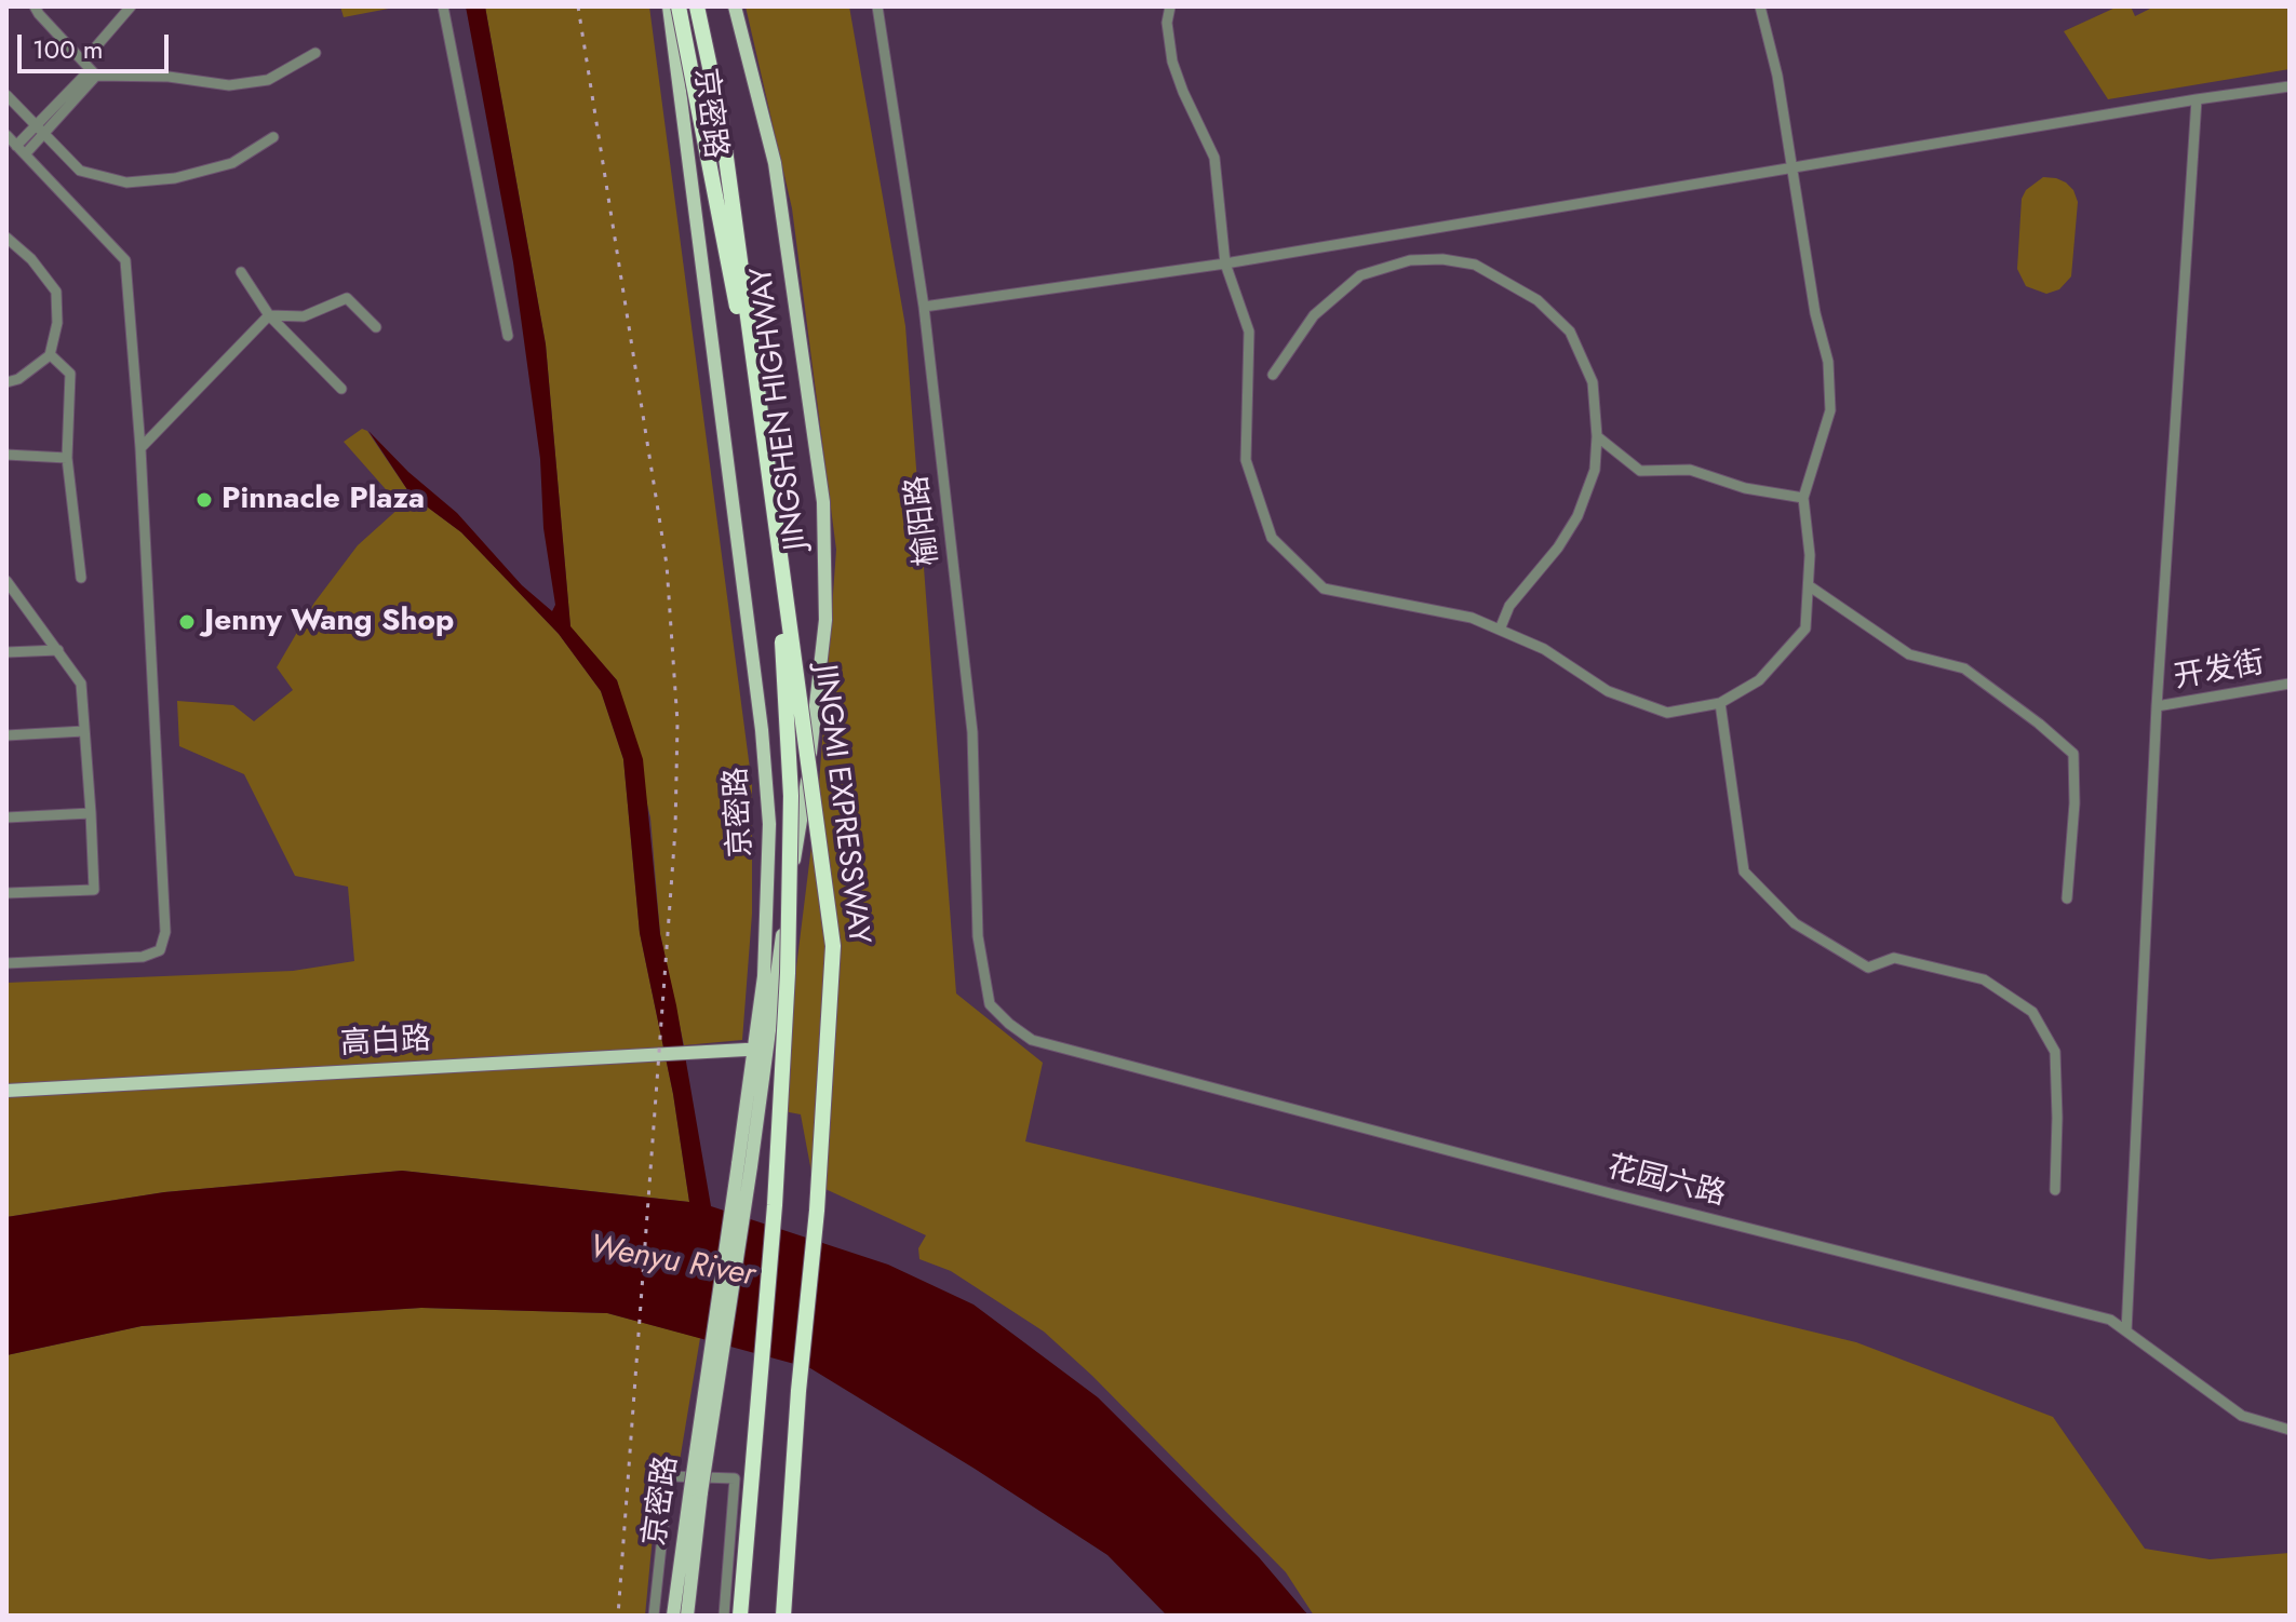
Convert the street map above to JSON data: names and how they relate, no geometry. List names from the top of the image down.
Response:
{
  "streets": {
    "highway": ["JINGMI EXPRESSWAY"],
    "main road": ["京密路", "JINGSHEN HIGHWAY", "高白路"],
    "street": ["榆阳路", "开发街", "花园六路"]
  },
  "crossings": [
    ["京密路", "JINGSHEN HIGHWAY"],
    ["京密路", "高白路"],
    ["JINGSHEN HIGHWAY", "高白路"],
    ["榆阳路", "花园六路"]
  ],
  "water": ["Wenyu River"],
  "places": ["Pinnacle Plaza", "Jenny Wang Shop"],
  "scale_bar": "100 m"
}
